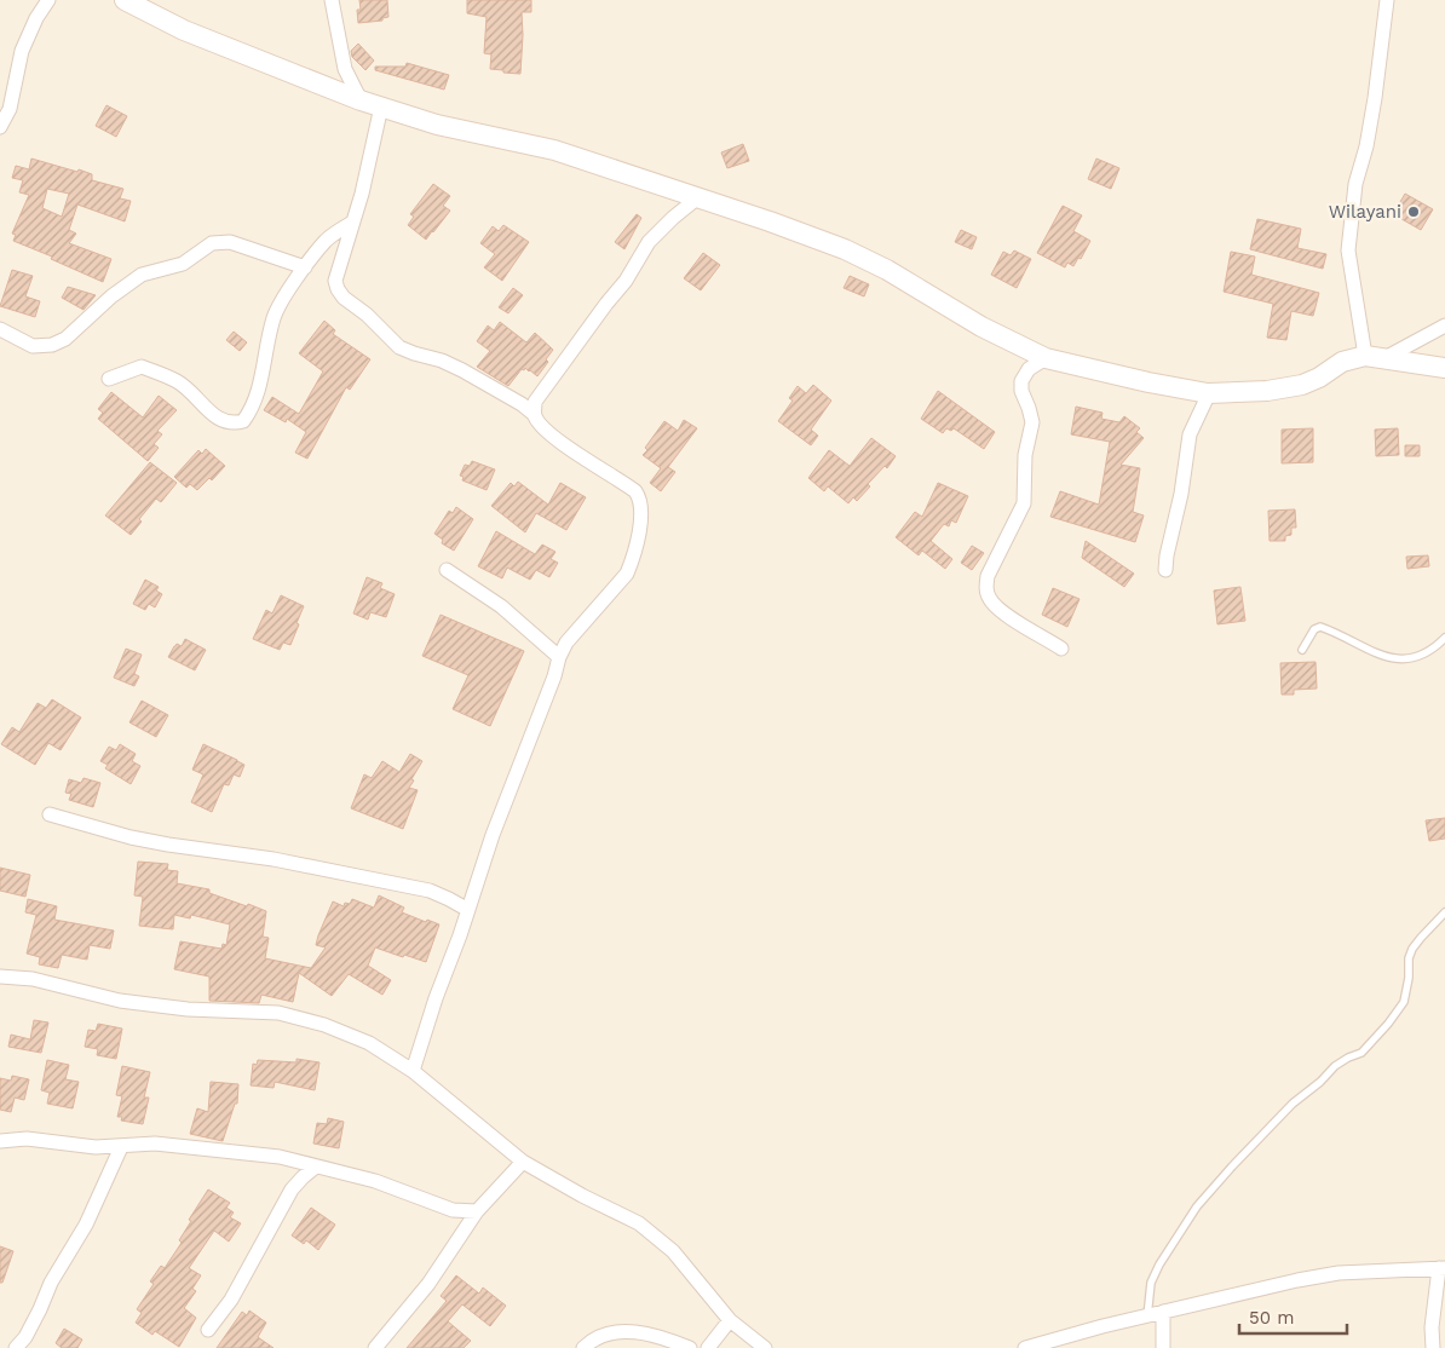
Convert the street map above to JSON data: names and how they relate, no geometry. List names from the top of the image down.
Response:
{
  "places": ["Wilayani"],
  "scale_bar": "50 m"
}
